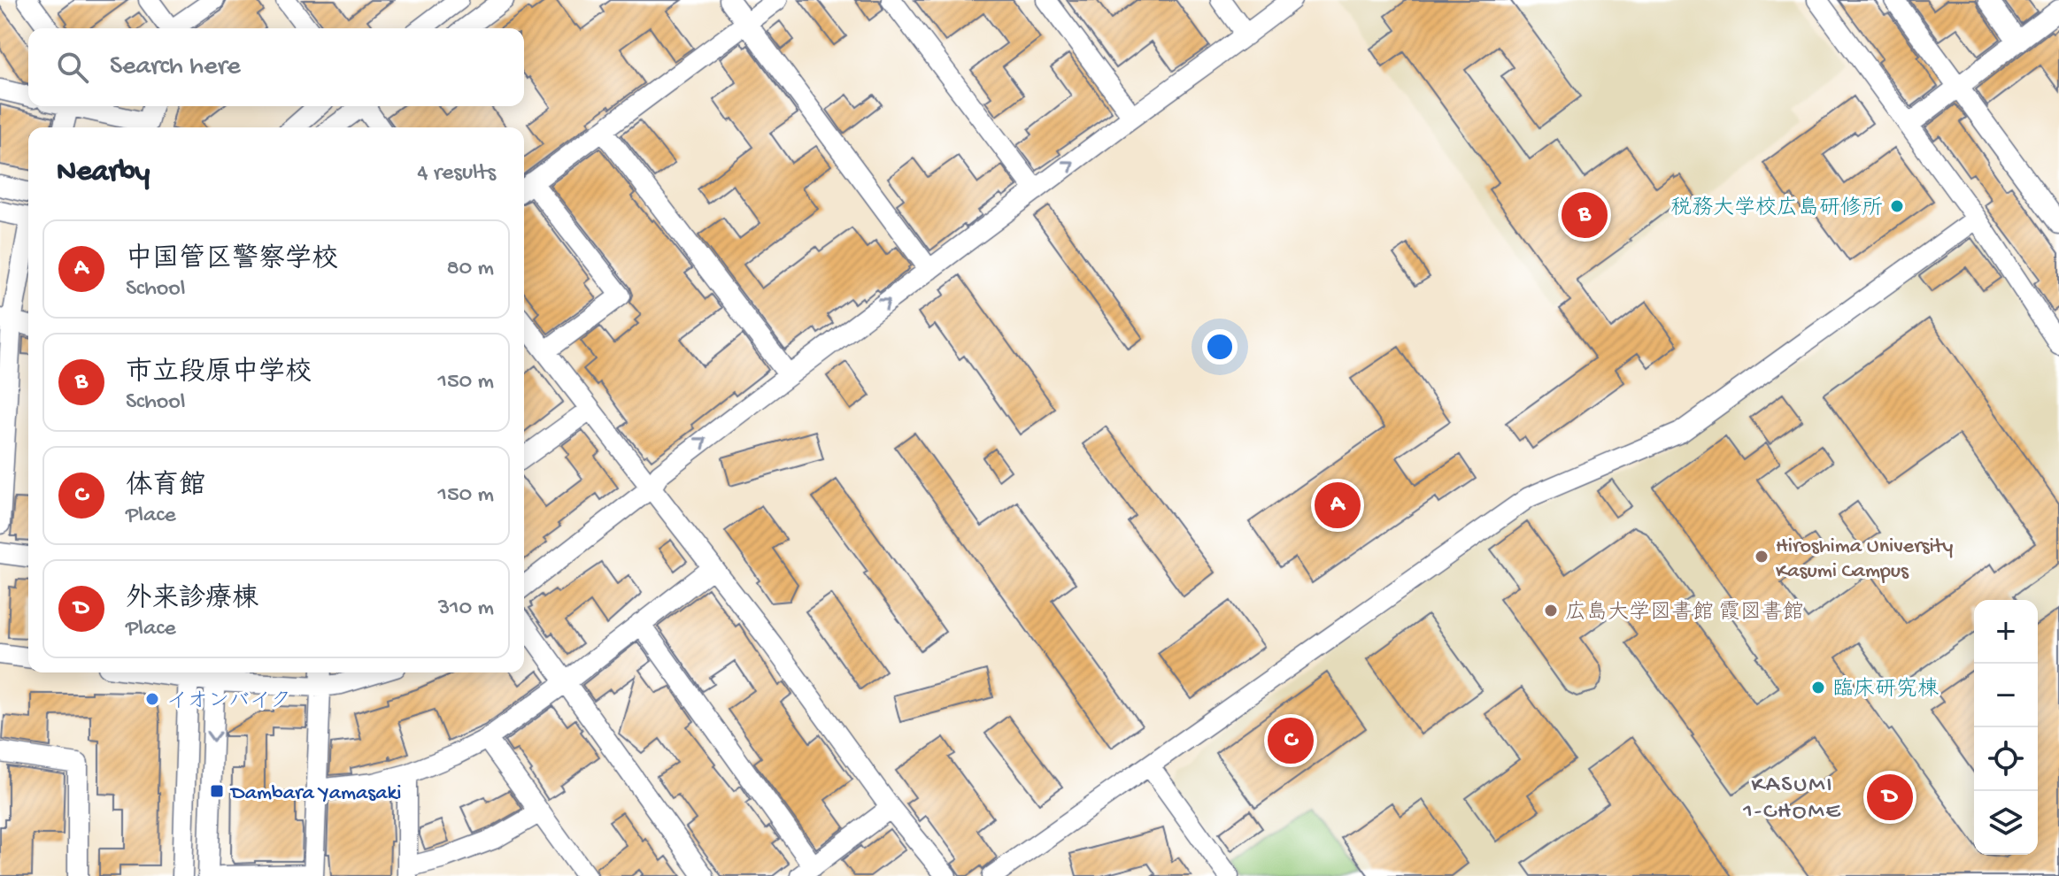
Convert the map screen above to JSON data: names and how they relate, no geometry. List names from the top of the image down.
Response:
{
  "districts": ["KASUMI 1-CHOME"],
  "places": {
    "other": [
      "税務大学校広島研修所",
      "Hiroshima University Kasumi Campus",
      "広島大学図書館 霞図書館",
      "臨床研究棟",
      "イオンバイク"
    ],
    "transit": ["Dambara Yamasaki"]
  },
  "page": {
    "search": "Search here",
    "heading": ["Nearby", "4 results"],
    "pins": [
      "B",
      "A",
      "C",
      "D"
    ],
    "list": [
      {
        "mark": "A",
        "name": "中国管区警察学校",
        "note": "School",
        "value": "80 m"
      },
      {
        "mark": "B",
        "name": "市立段原中学校",
        "note": "School",
        "value": "150 m"
      },
      {
        "mark": "C",
        "name": "体育館",
        "note": "Place",
        "value": "150 m"
      },
      {
        "mark": "D",
        "name": "外来診療棟",
        "note": "Place",
        "value": "310 m"
      }
    ],
    "map_buttons": ["+", "−"]
  }
}
